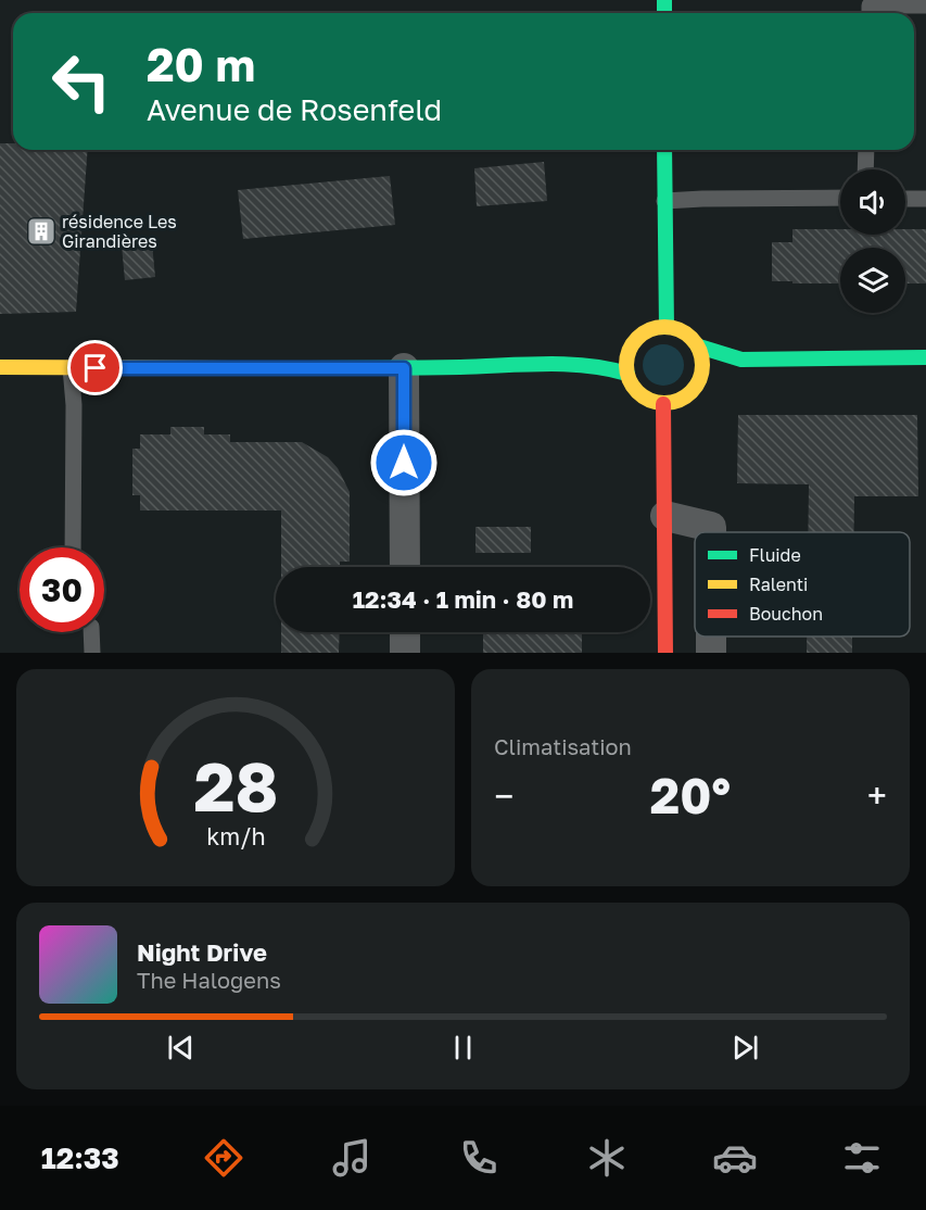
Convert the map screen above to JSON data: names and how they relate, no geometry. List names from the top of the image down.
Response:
{
  "places": {
    "building": ["résidence Les Girandières"]
  },
  "legend": ["Fluide", "Ralenti", "Bouchon"],
  "page": {
    "turn": ["20 m", "Avenue de Rosenfeld"],
    "limit": "30",
    "trip": "12:34 · 1 min · 80 m",
    "tile": "Climatisation",
    "heat": ["−", "20°", "+"],
    "song": ["Night Drive", "The Halogens"],
    "tabs": "12:33",
    "gauge": ["28", "km/h"]
  }
}
